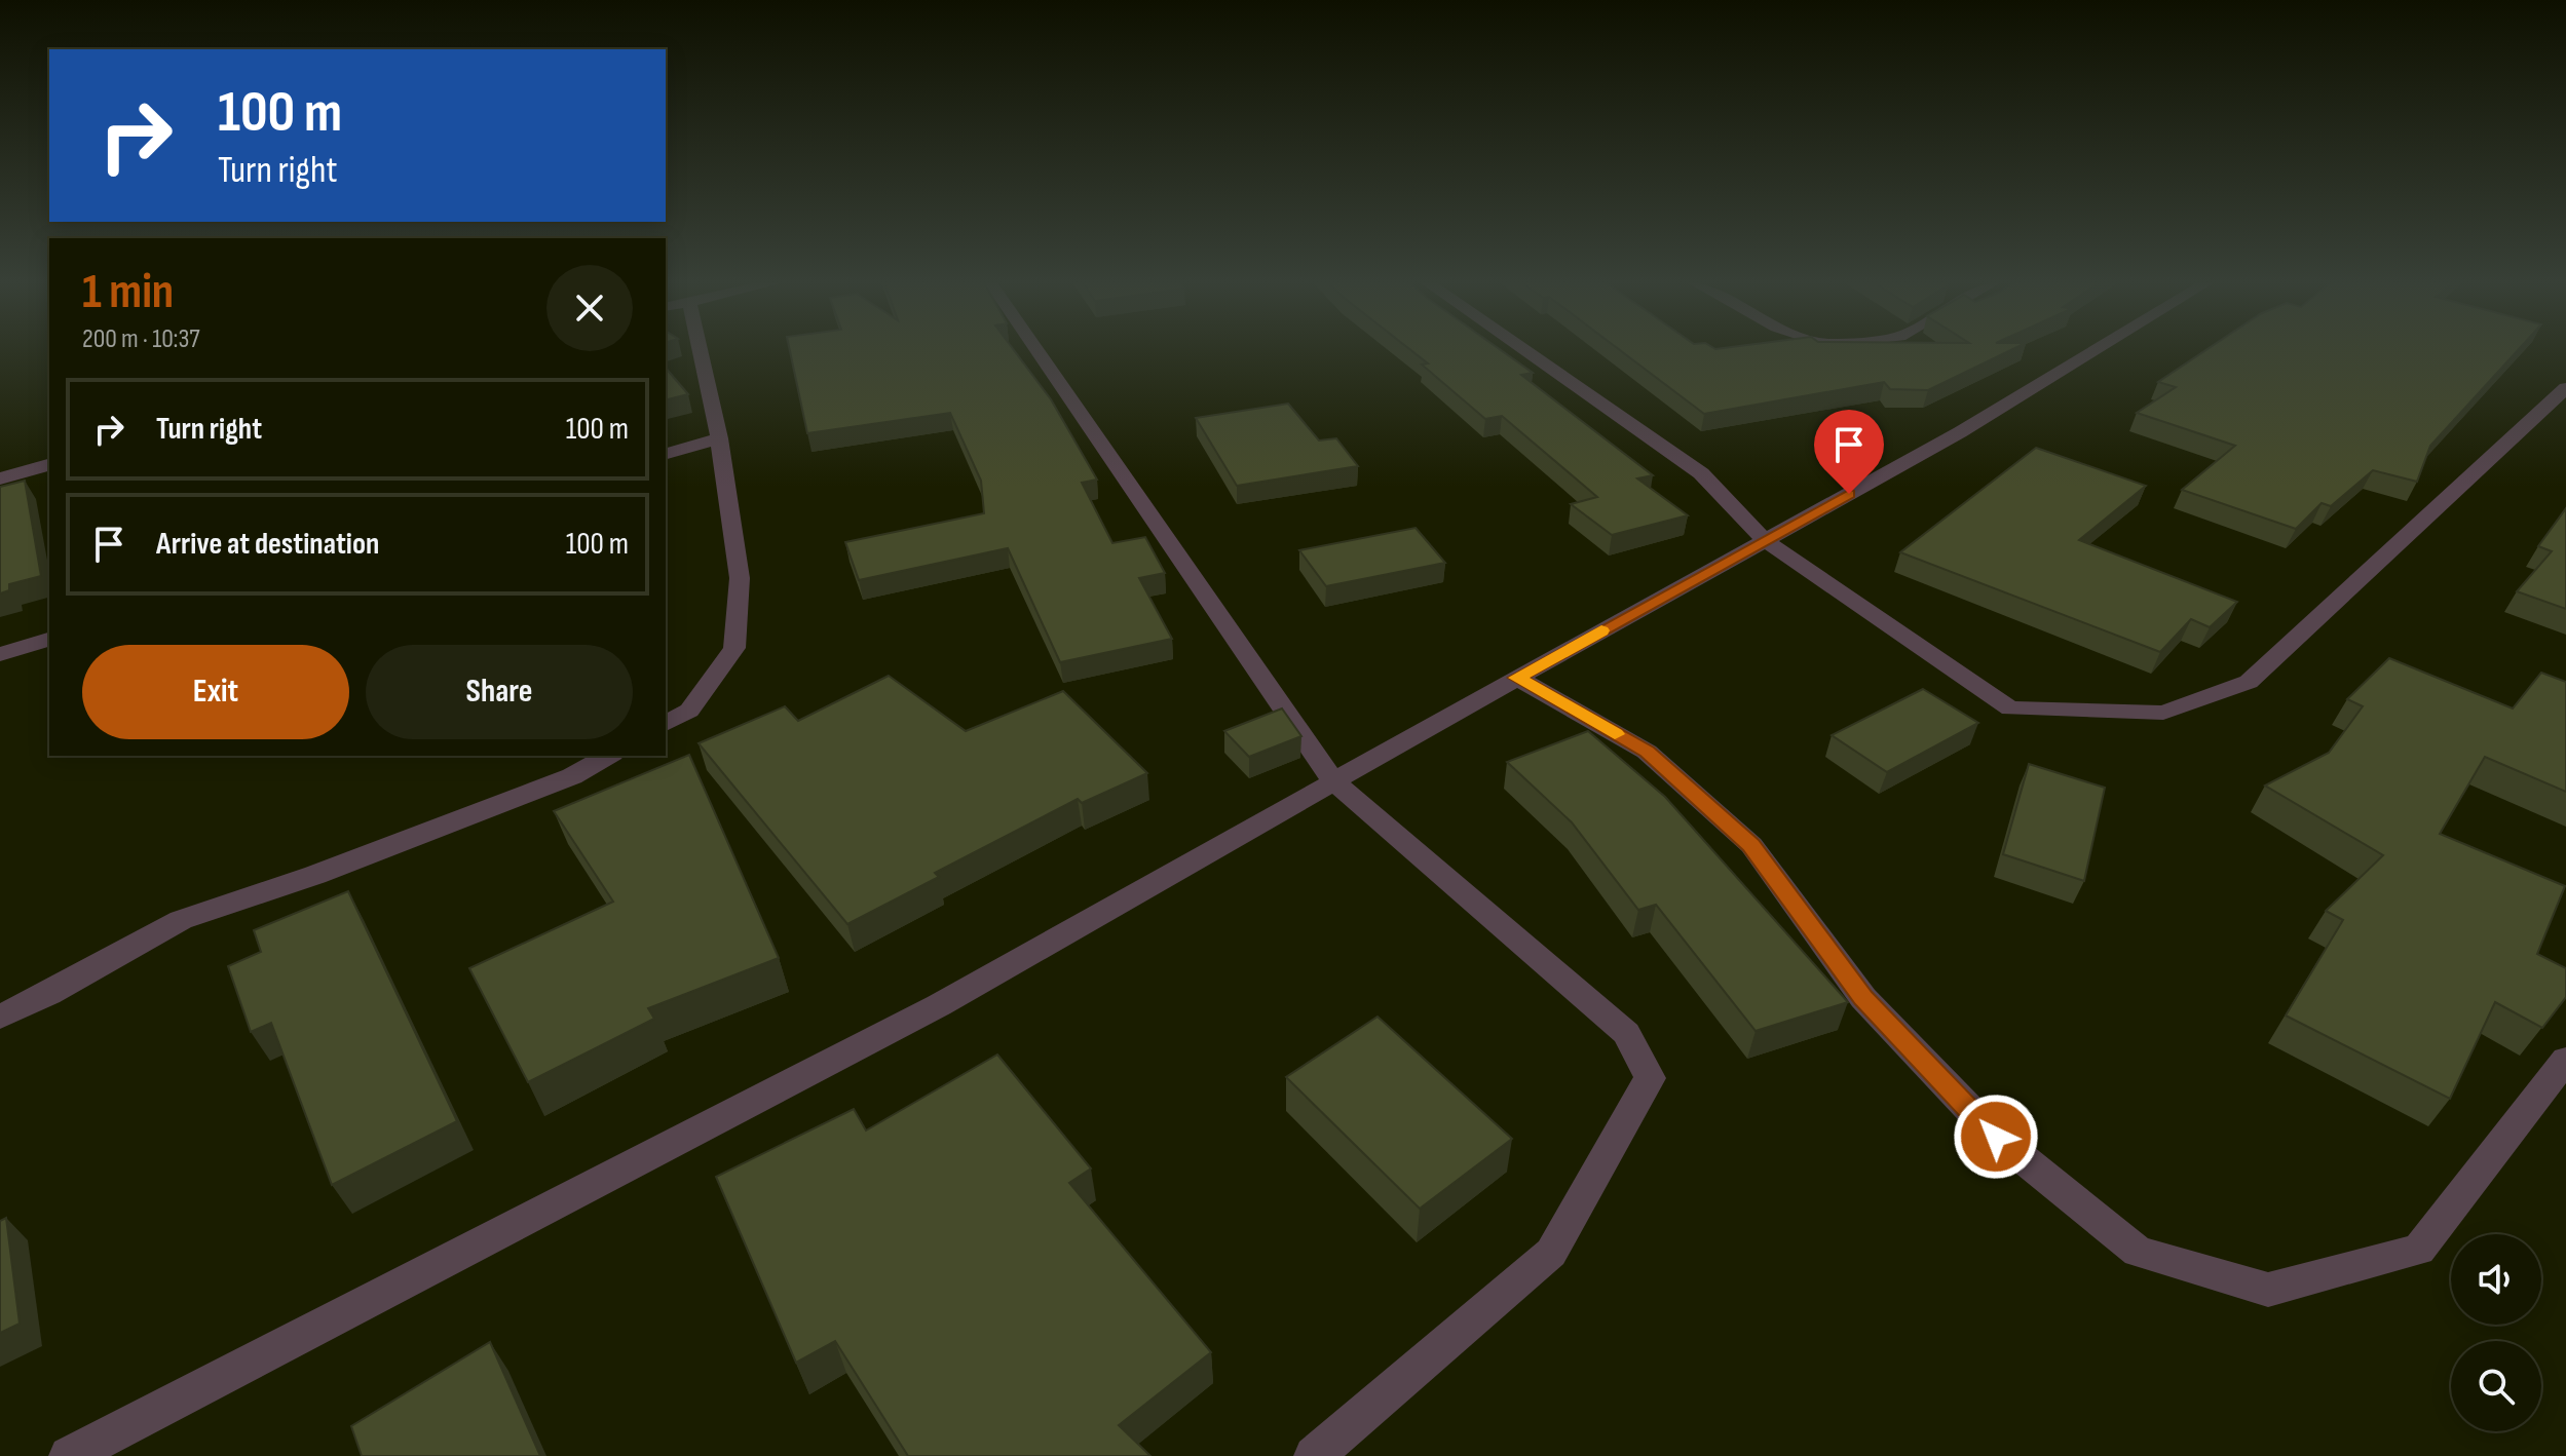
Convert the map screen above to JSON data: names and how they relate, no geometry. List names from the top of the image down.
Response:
{
  "page": {
    "turn": ["100 m", "Turn right"],
    "heading": ["1 min", "200 m · 10:37"],
    "list": [
      {
        "name": "Turn right",
        "value": "100 m"
      },
      {
        "name": "Arrive at destination",
        "value": "100 m"
      }
    ],
    "buttons": ["Exit", "Share"]
  }
}
